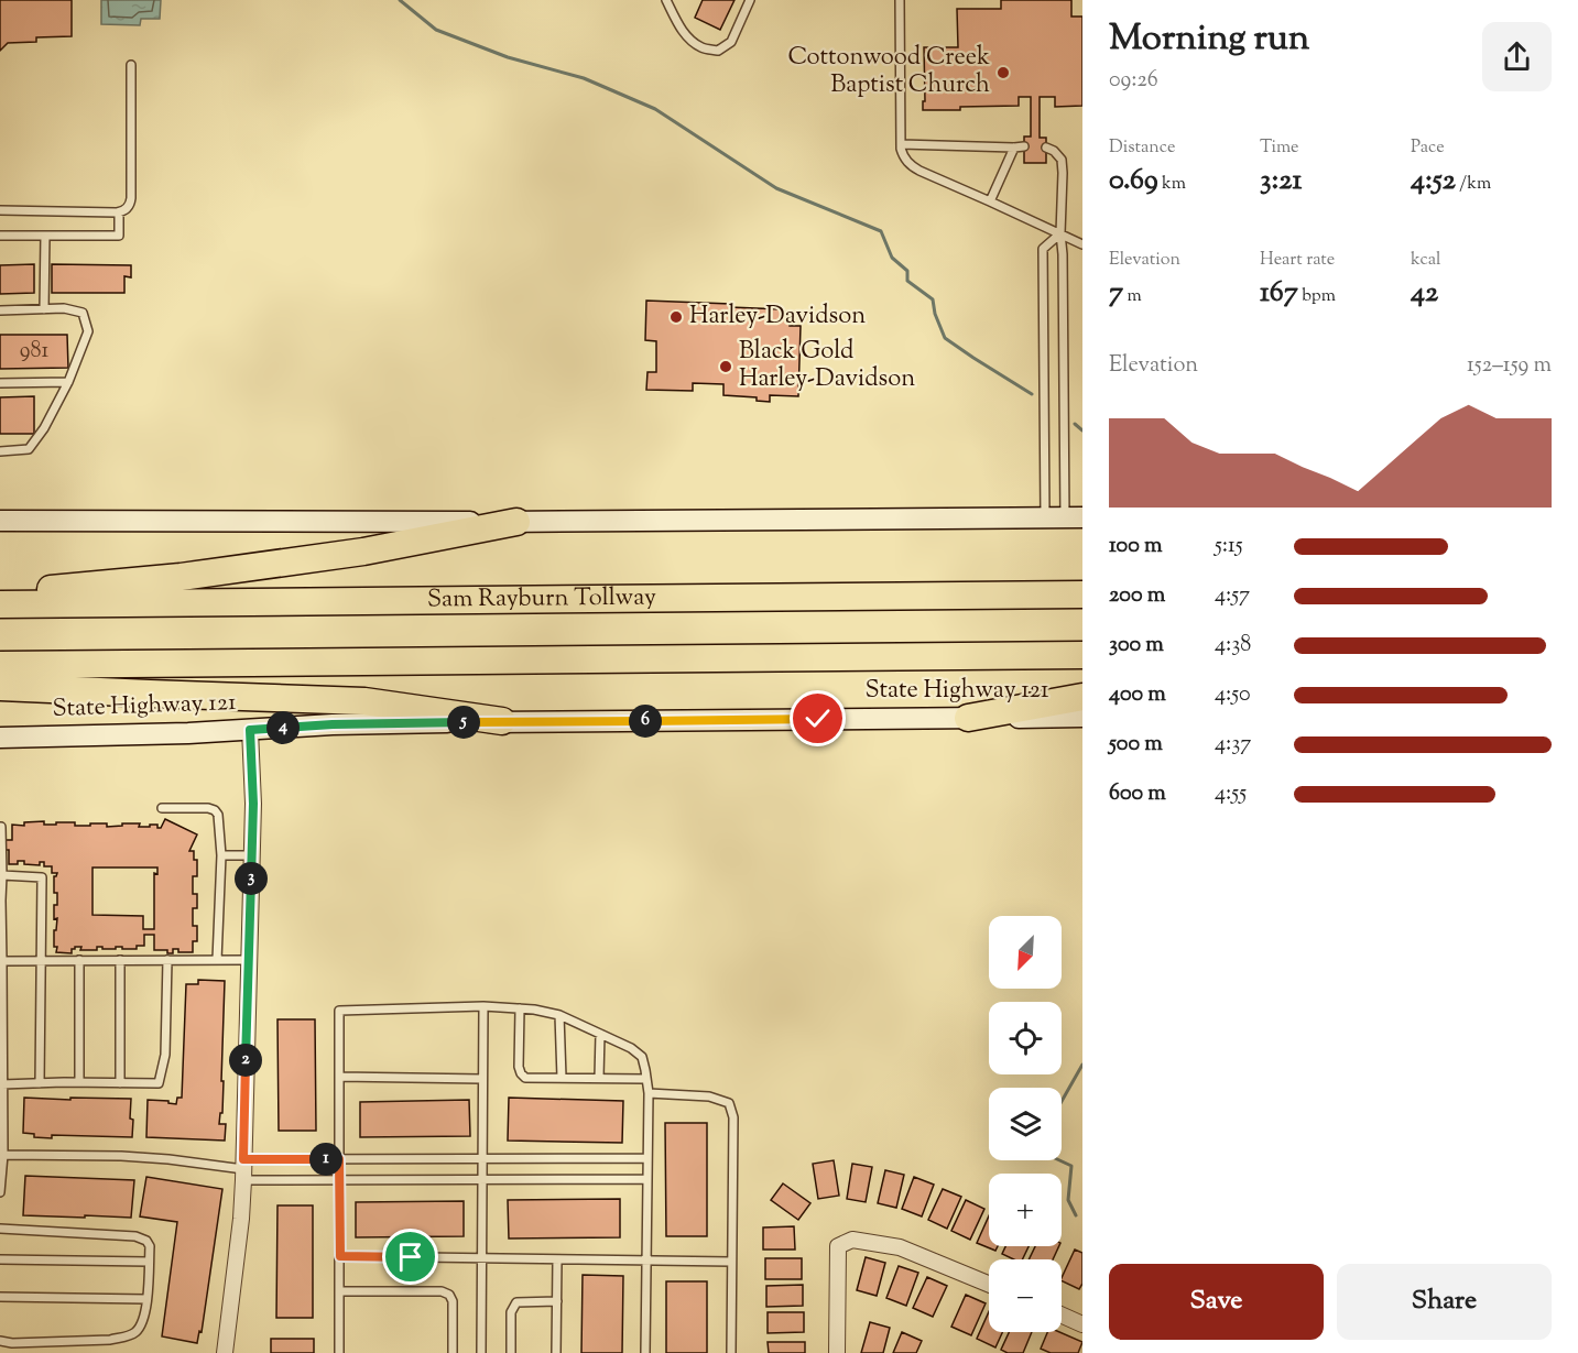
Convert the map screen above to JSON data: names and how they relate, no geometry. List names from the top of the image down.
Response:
{
  "streets": {
    "highway": ["Sam Rayburn Tollway"],
    "main road": ["State Highway 121"]
  },
  "places": ["Cottonwood Creek Baptist Church", "Harley-Davidson", "Black Gold Harley-Davidson"],
  "house_numbers": ["981"],
  "north": "bottom left",
  "page": {
    "heading": ["Morning run", "09:26"],
    "stats": [
      ["Distance", "0.69 km"],
      ["Time", "3:21"],
      ["Pace", "4:52 /km"],
      ["Elevation", "7 m"],
      ["Heart rate", "167 bpm"],
      ["kcal", "42"]
    ],
    "chart": ["Elevation", "152–159 m"],
    "list": [
      {
        "name": "100 m",
        "note": "5:15"
      },
      {
        "name": "200 m",
        "note": "4:57"
      },
      {
        "name": "300 m",
        "note": "4:38"
      },
      {
        "name": "400 m",
        "note": "4:50"
      },
      {
        "name": "500 m",
        "note": "4:37"
      },
      {
        "name": "600 m",
        "note": "4:55"
      }
    ],
    "pins": [
      "6",
      "5",
      "4",
      "3",
      "2",
      "1"
    ],
    "map_buttons": ["+", "−"],
    "buttons": ["Save", "Share"]
  }
}
